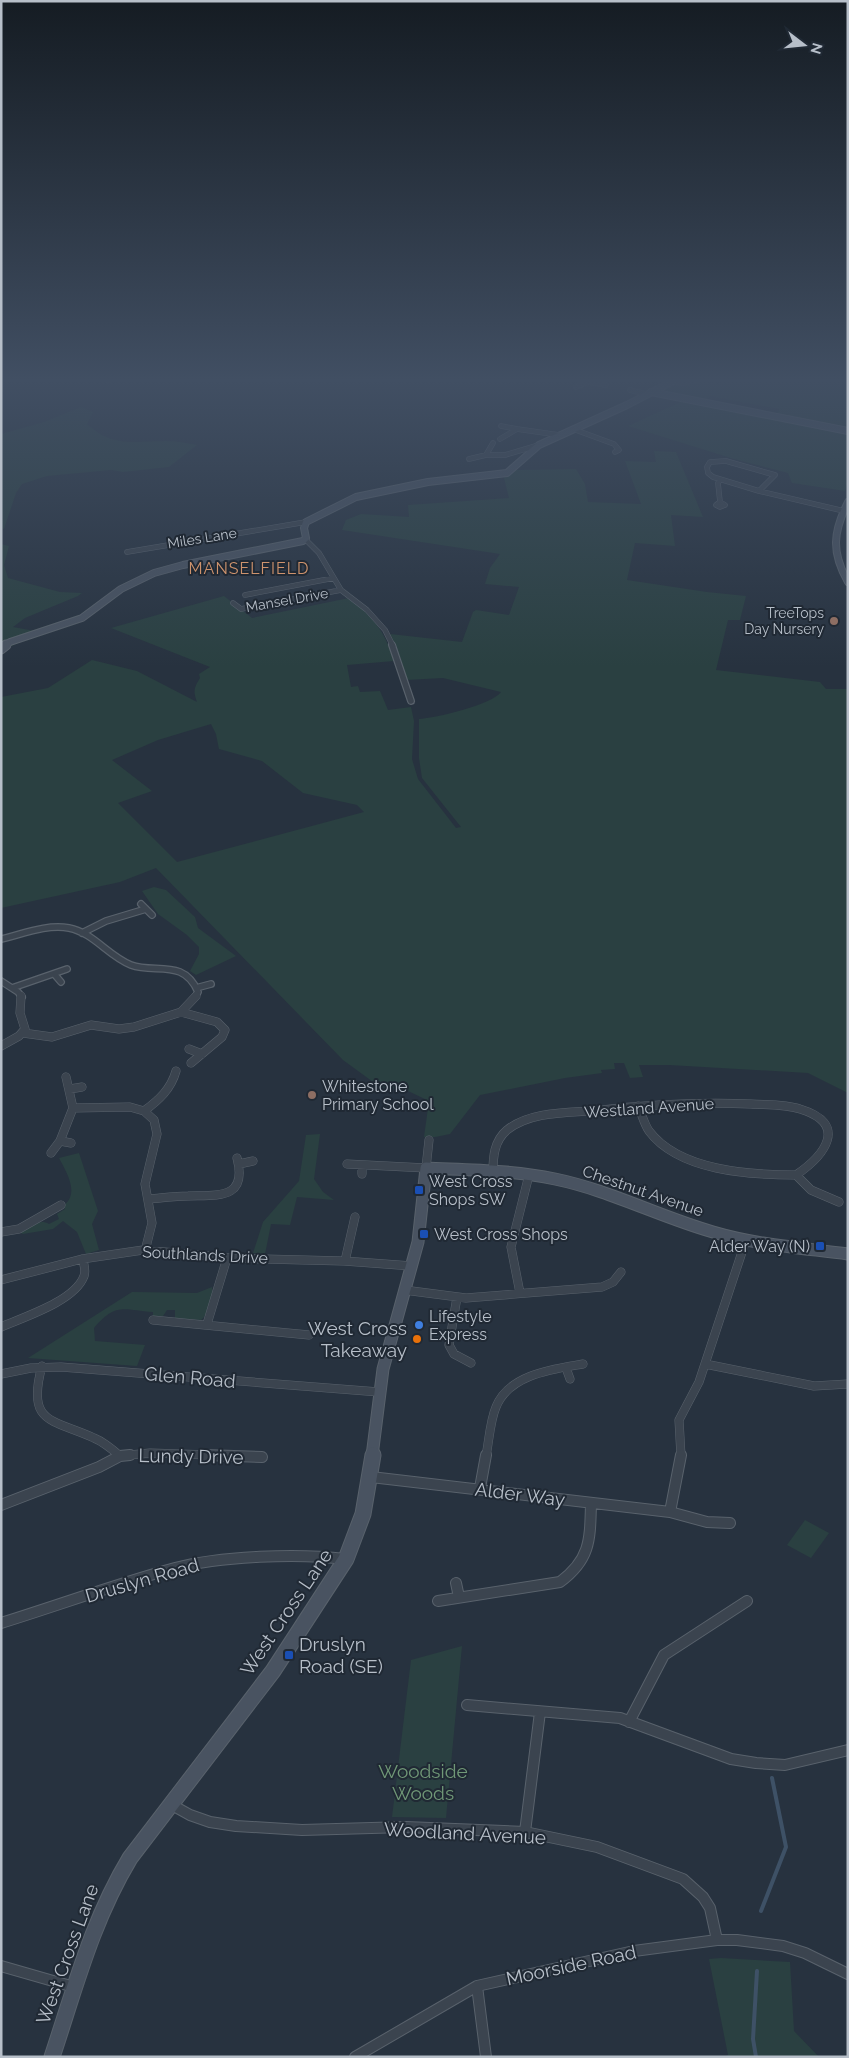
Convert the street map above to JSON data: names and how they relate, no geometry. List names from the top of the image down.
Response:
{
  "streets": {
    "street": [
      "Miles Lane",
      "Mansel Drive",
      "Westland Avenue",
      "Chestnut Avenue",
      "Southlands Drive",
      "Glen Road",
      "Lundy Drive",
      "Alder Way",
      "Druslyn Road",
      "West Cross Lane",
      "Woodland Avenue",
      "Moorside Road"
    ]
  },
  "crossings": [
    ["Westland Avenue", "Chestnut Avenue"],
    ["Chestnut Avenue", "West Cross Lane"],
    ["Southlands Drive", "West Cross Lane"],
    ["Glen Road", "Lundy Drive"],
    ["Glen Road", "West Cross Lane"],
    ["Alder Way", "West Cross Lane"],
    ["Druslyn Road", "West Cross Lane"],
    ["West Cross Lane", "Woodland Avenue"],
    ["Woodland Avenue", "Moorside Road"]
  ],
  "districts": ["MANSELFIELD"],
  "parks": ["Woodside Woods"],
  "places": {
    "other": [
      "TreeTops Day Nursery",
      "Whitestone Primary School",
      "Lifestyle Express",
      "West Cross Takeaway"
    ],
    "transit": [
      "West Cross Shops SW",
      "West Cross Shops",
      "Alder Way (N)",
      "Druslyn Road (SE)"
    ]
  },
  "north": "right"
}
